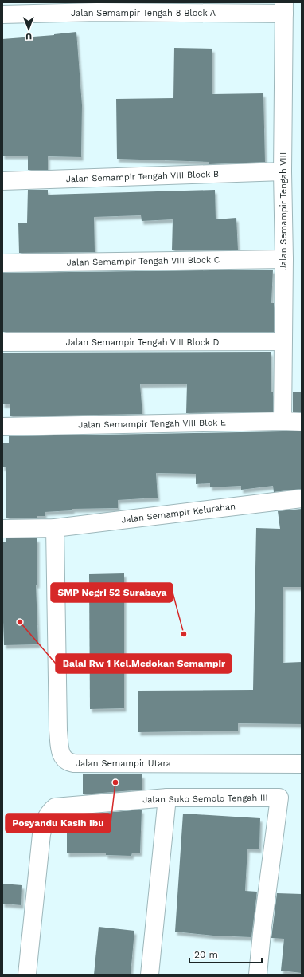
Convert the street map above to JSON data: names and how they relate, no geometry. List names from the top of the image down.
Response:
{
  "streets": {
    "street": [
      "Jalan Semampir Tengah 8 Block A",
      "Jalan Semampir Tengah VIII Block B",
      "Jalan Semampir Tengah VIII",
      "Jalan Semampir Tengah VIII Block C",
      "Jalan Semampir Tengah VIII Block D",
      "Jalan Semampir Tengah VIII Blok E",
      "Jalan Semampir Kelurahan",
      "Jalan Semampir Utara",
      "Jalan Suko Semolo Tengah III"
    ]
  },
  "crossings": [
    ["Jalan Semampir Tengah 8 Block A", "Jalan Semampir Tengah VIII"],
    ["Jalan Semampir Tengah VIII Block B", "Jalan Semampir Tengah VIII"],
    ["Jalan Semampir Tengah VIII", "Jalan Semampir Tengah VIII Block C"],
    ["Jalan Semampir Tengah VIII", "Jalan Semampir Tengah VIII Block D"],
    ["Jalan Semampir Tengah VIII", "Jalan Semampir Tengah VIII Blok E"],
    ["Jalan Semampir Kelurahan", "Jalan Semampir Utara"]
  ],
  "places": ["Balai Rw 1 Kel.Medokan Semampir", "SMP Negri 52 Surabaya", "Posyandu Kasih Ibu"],
  "scale_bar": "20 m",
  "north": "bottom"
}
